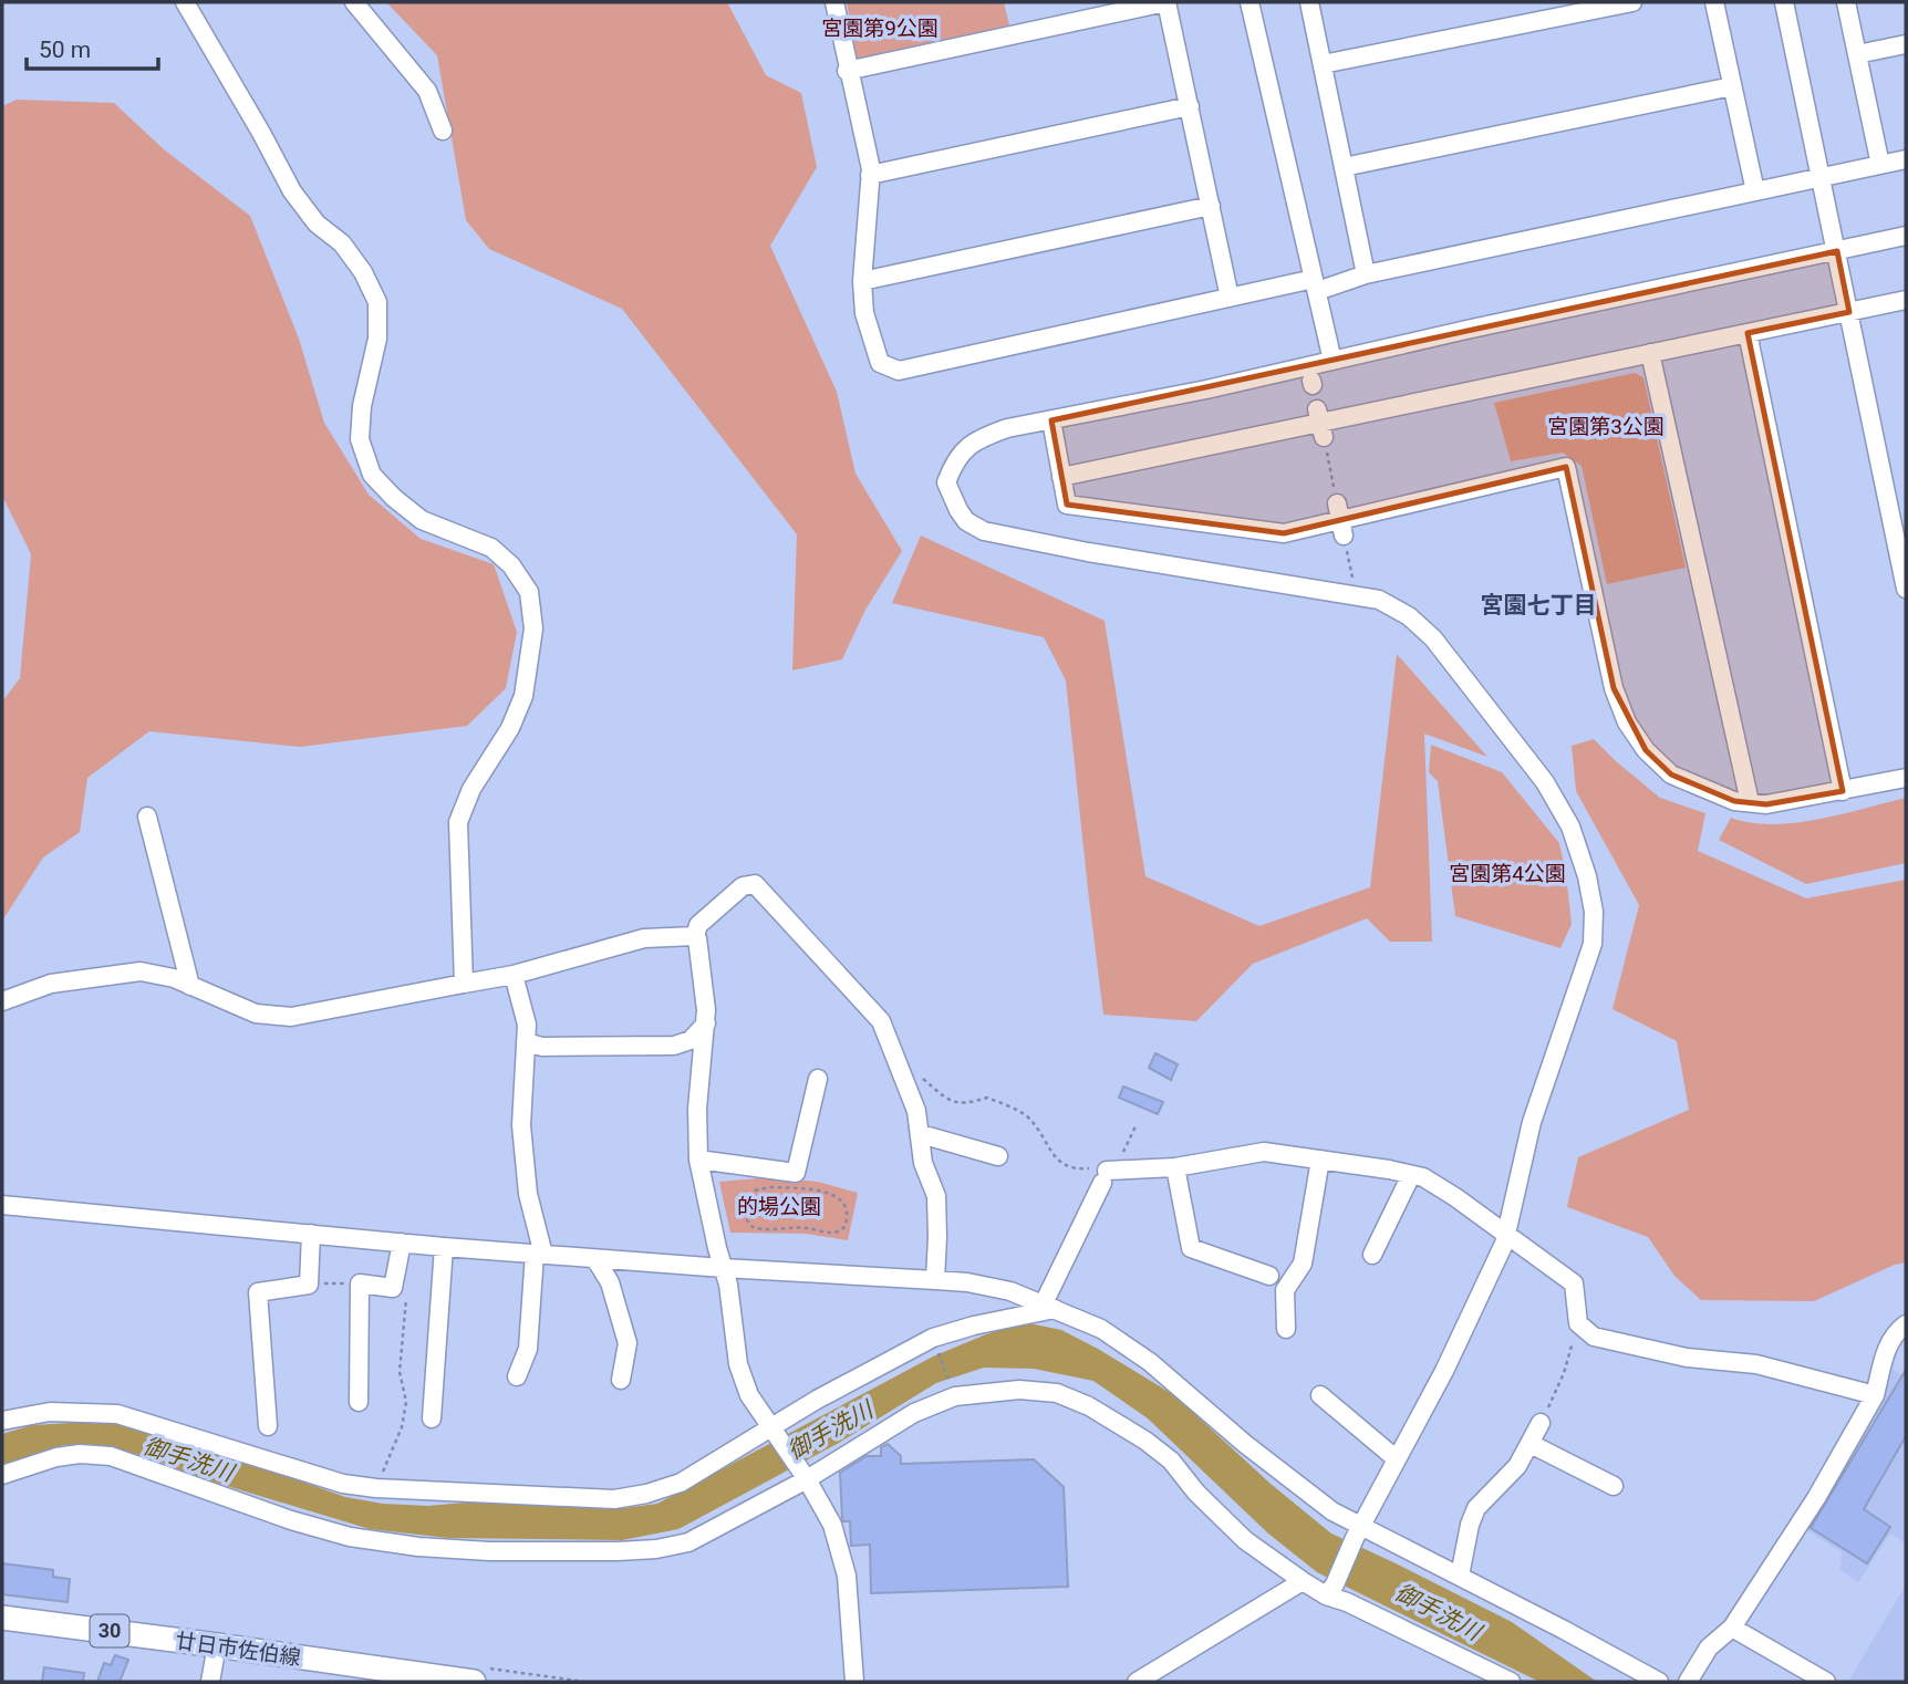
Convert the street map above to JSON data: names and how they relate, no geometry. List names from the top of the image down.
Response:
{
  "streets": {
    "main road": ["30", "廿日市佐伯線"]
  },
  "districts": ["宮園七丁目"],
  "water": ["御手洗川"],
  "parks": [
    "宮園第9公園",
    "宮園第3公園",
    "宮園第4公園",
    "的場公園"
  ],
  "scale_bar": "50 m"
}
